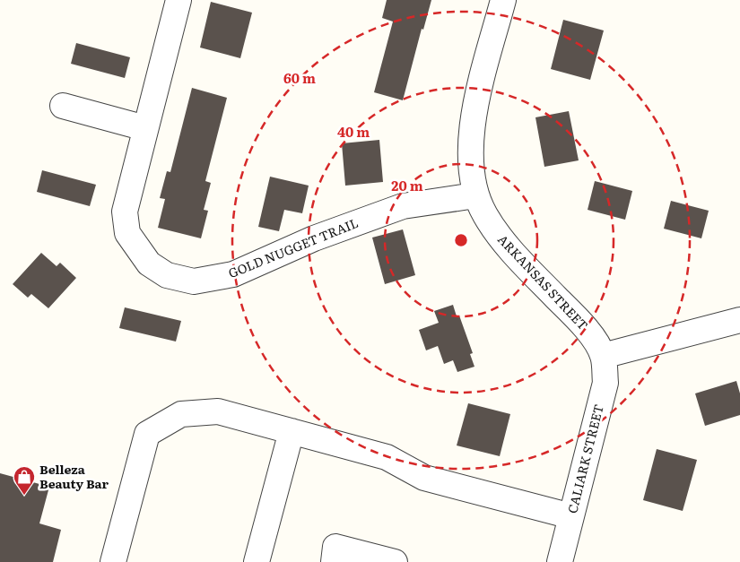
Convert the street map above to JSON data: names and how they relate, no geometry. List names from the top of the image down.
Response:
{
  "streets": {
    "street": ["GOLD NUGGET TRAIL", "ARKANSAS STREET", "CALIARK STREET"]
  },
  "crossings": [
    ["GOLD NUGGET TRAIL", "ARKANSAS STREET"],
    ["ARKANSAS STREET", "CALIARK STREET"]
  ],
  "places": {
    "shop": ["Belleza Beauty Bar"]
  },
  "rings": ["60 m", "40 m", "20 m"]
}
